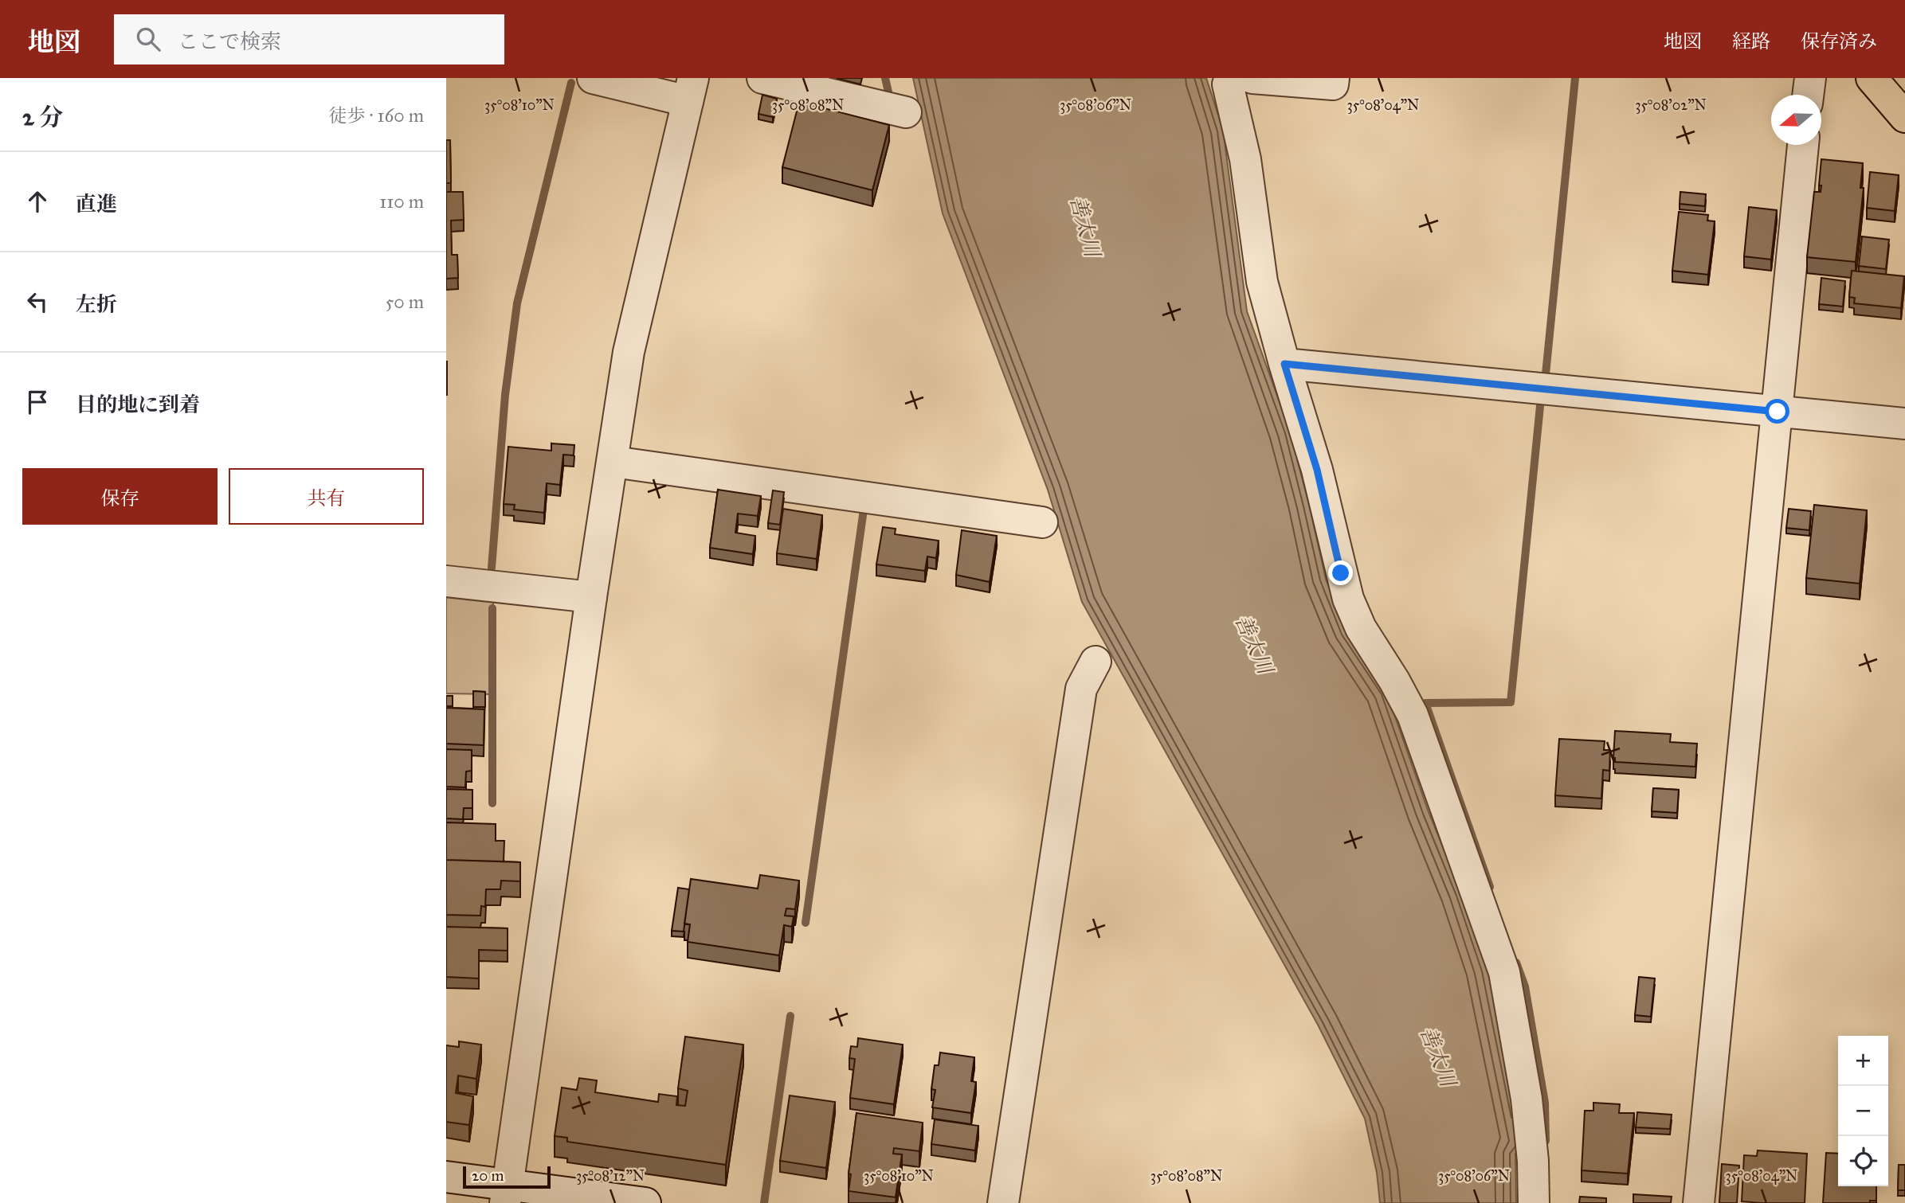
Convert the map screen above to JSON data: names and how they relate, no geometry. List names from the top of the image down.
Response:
{
  "water": ["善太川"],
  "scale_bar": "20 m",
  "north": "left",
  "page": {
    "header": "地図",
    "search": "ここで検索",
    "nav": ["地図", "経路", "保存済み"],
    "heading": ["2 分", "徒歩 · 160 m"],
    "list": [
      ["直進", "110 m"],
      ["左折", "50 m"],
      "目的地に到着"
    ],
    "buttons": ["保存", "共有"],
    "map_buttons": ["+", "−"],
    "scale": "20 m"
  },
  "coordinates": [
    "35°08'10\"N",
    "35°08'08\"N",
    "35°08'06\"N",
    "35°08'04\"N",
    "35°08'02\"N",
    "35°08'12\"N"
  ]
}
